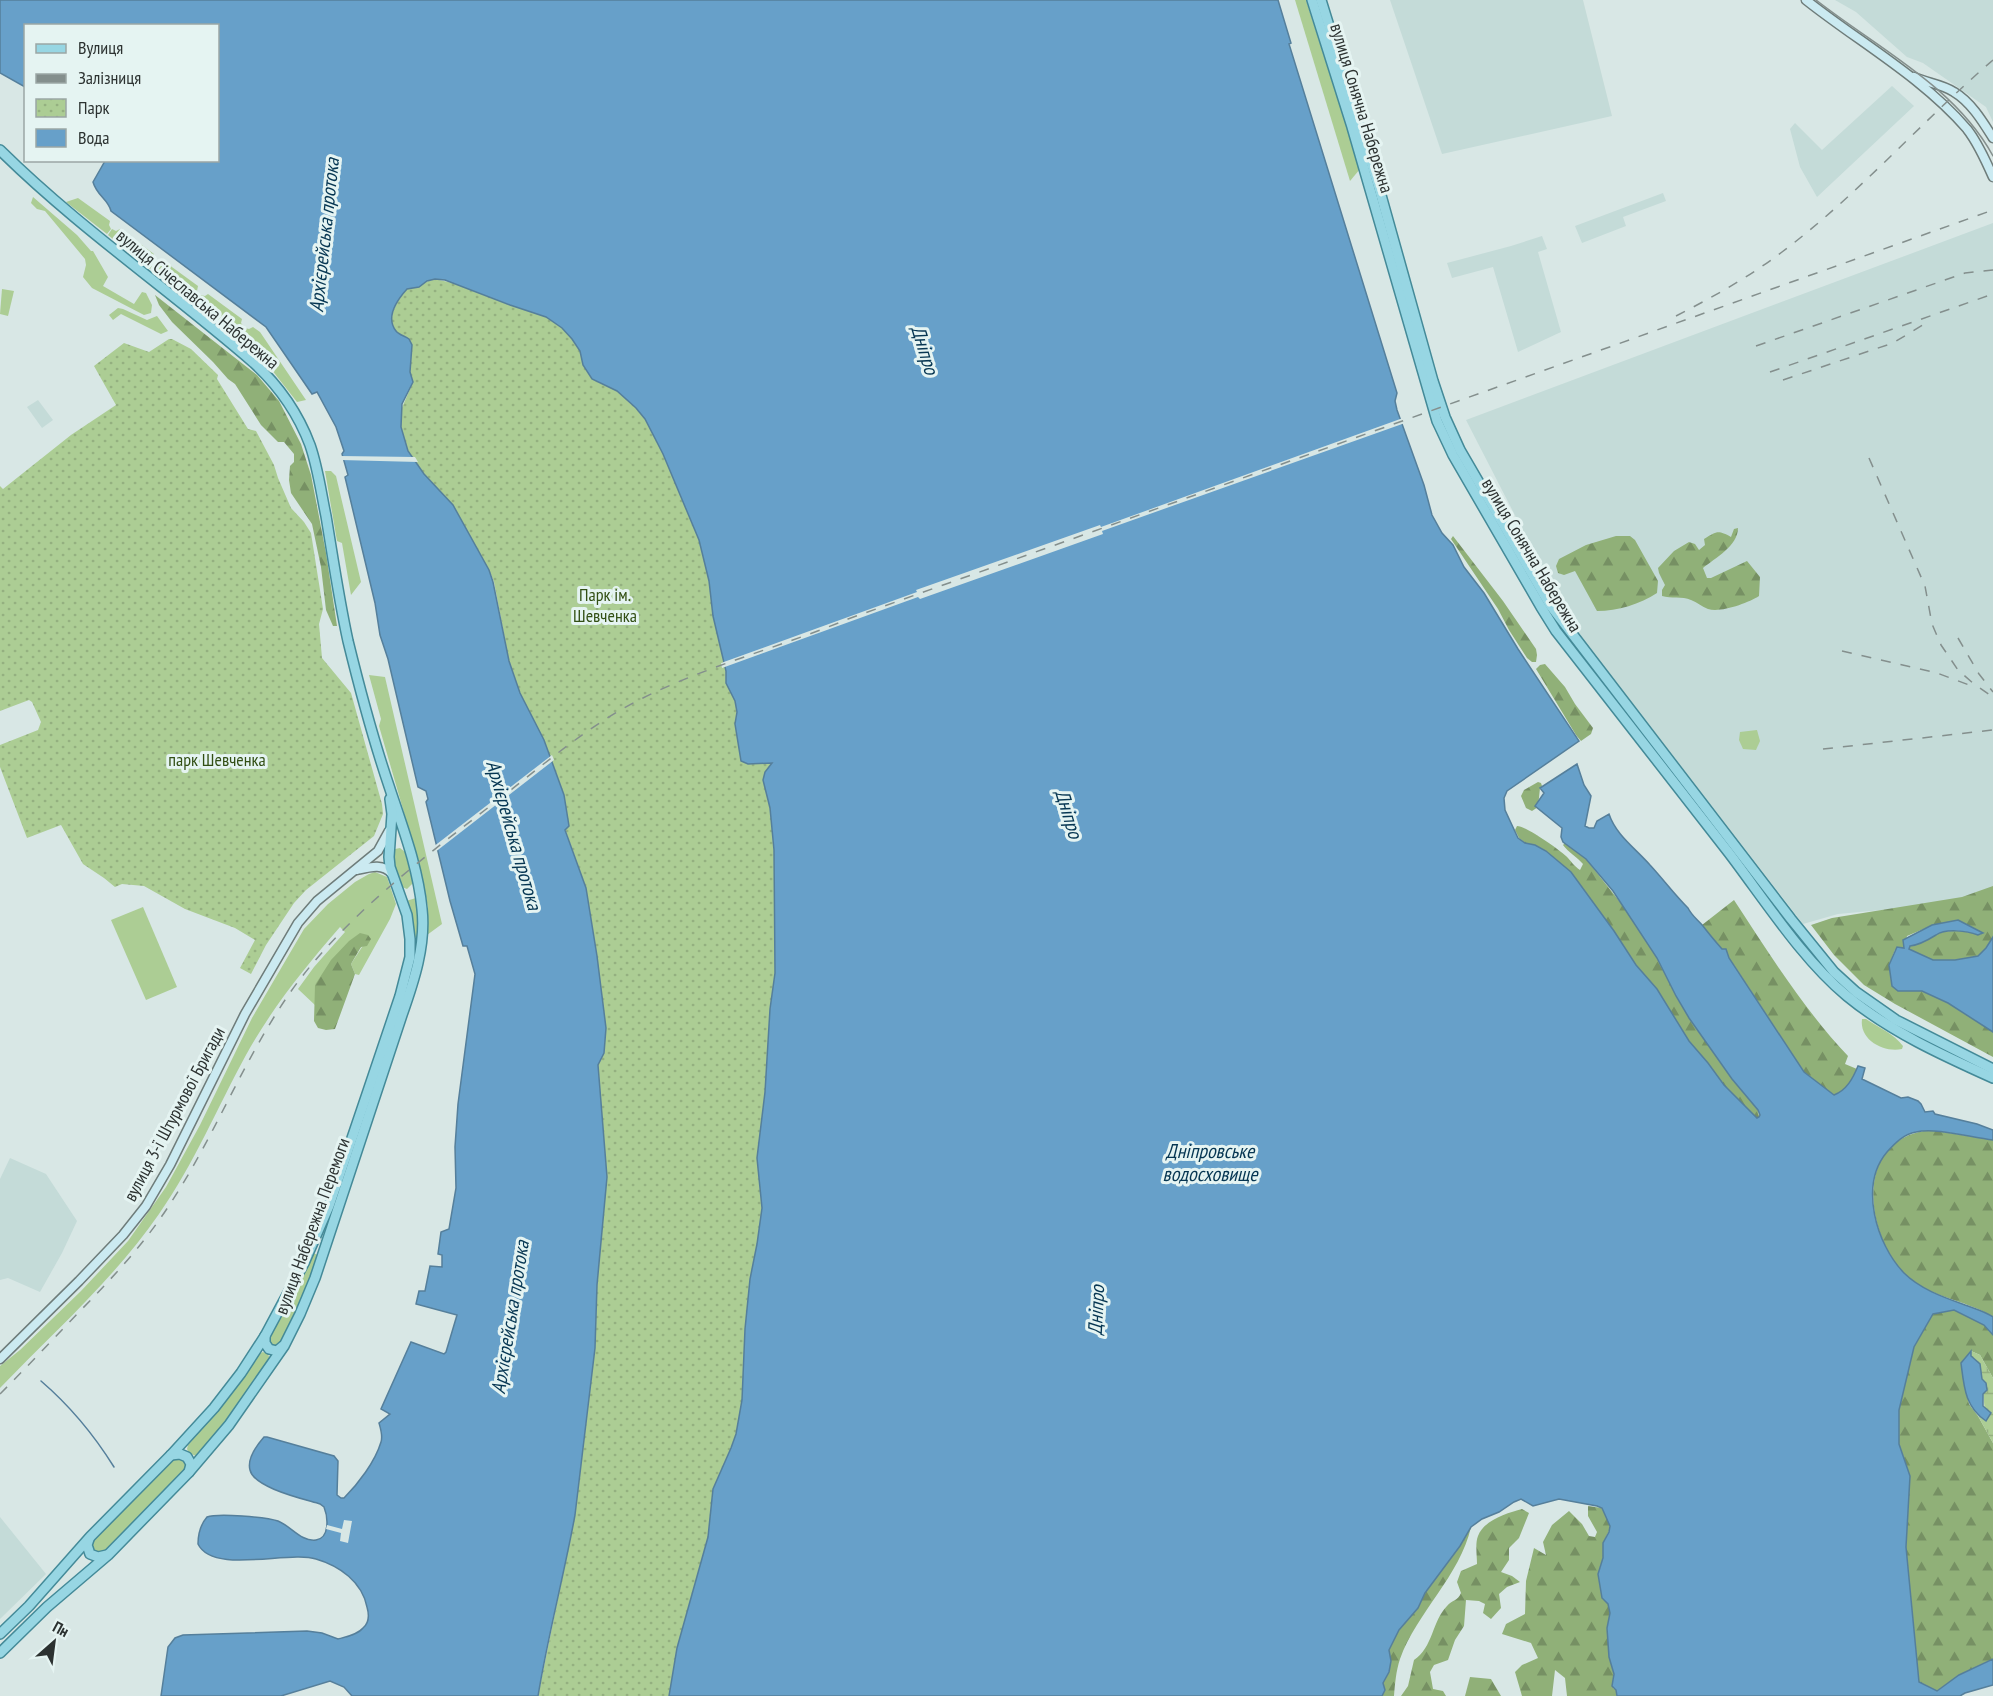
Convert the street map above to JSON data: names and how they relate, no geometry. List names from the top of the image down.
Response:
{
  "streets": {
    "main road": [
      "вулиця Сонячна Набережна",
      "вулиця Січеславська Набережна",
      "вулиця 3-ї Штурмової Бригади",
      "вулиця Набережна Перемоги"
    ]
  },
  "crossings": [
    ["вулиця Січеславська Набережна", "вулиця 3-ї Штурмової Бригади"],
    ["вулиця Січеславська Набережна", "вулиця Набережна Перемоги"],
    ["вулиця 3-ї Штурмової Бригади", "вулиця Набережна Перемоги"]
  ],
  "water": ["Архієрейська протока", "Дніпро", "Дніпровське водосховище"],
  "parks": ["Парк iм. Шевченка", "парк Шевченка"],
  "legend": [
    "Вулиця",
    "Залізниця",
    "Парк",
    "Вода"
  ],
  "north": "top right"
}
